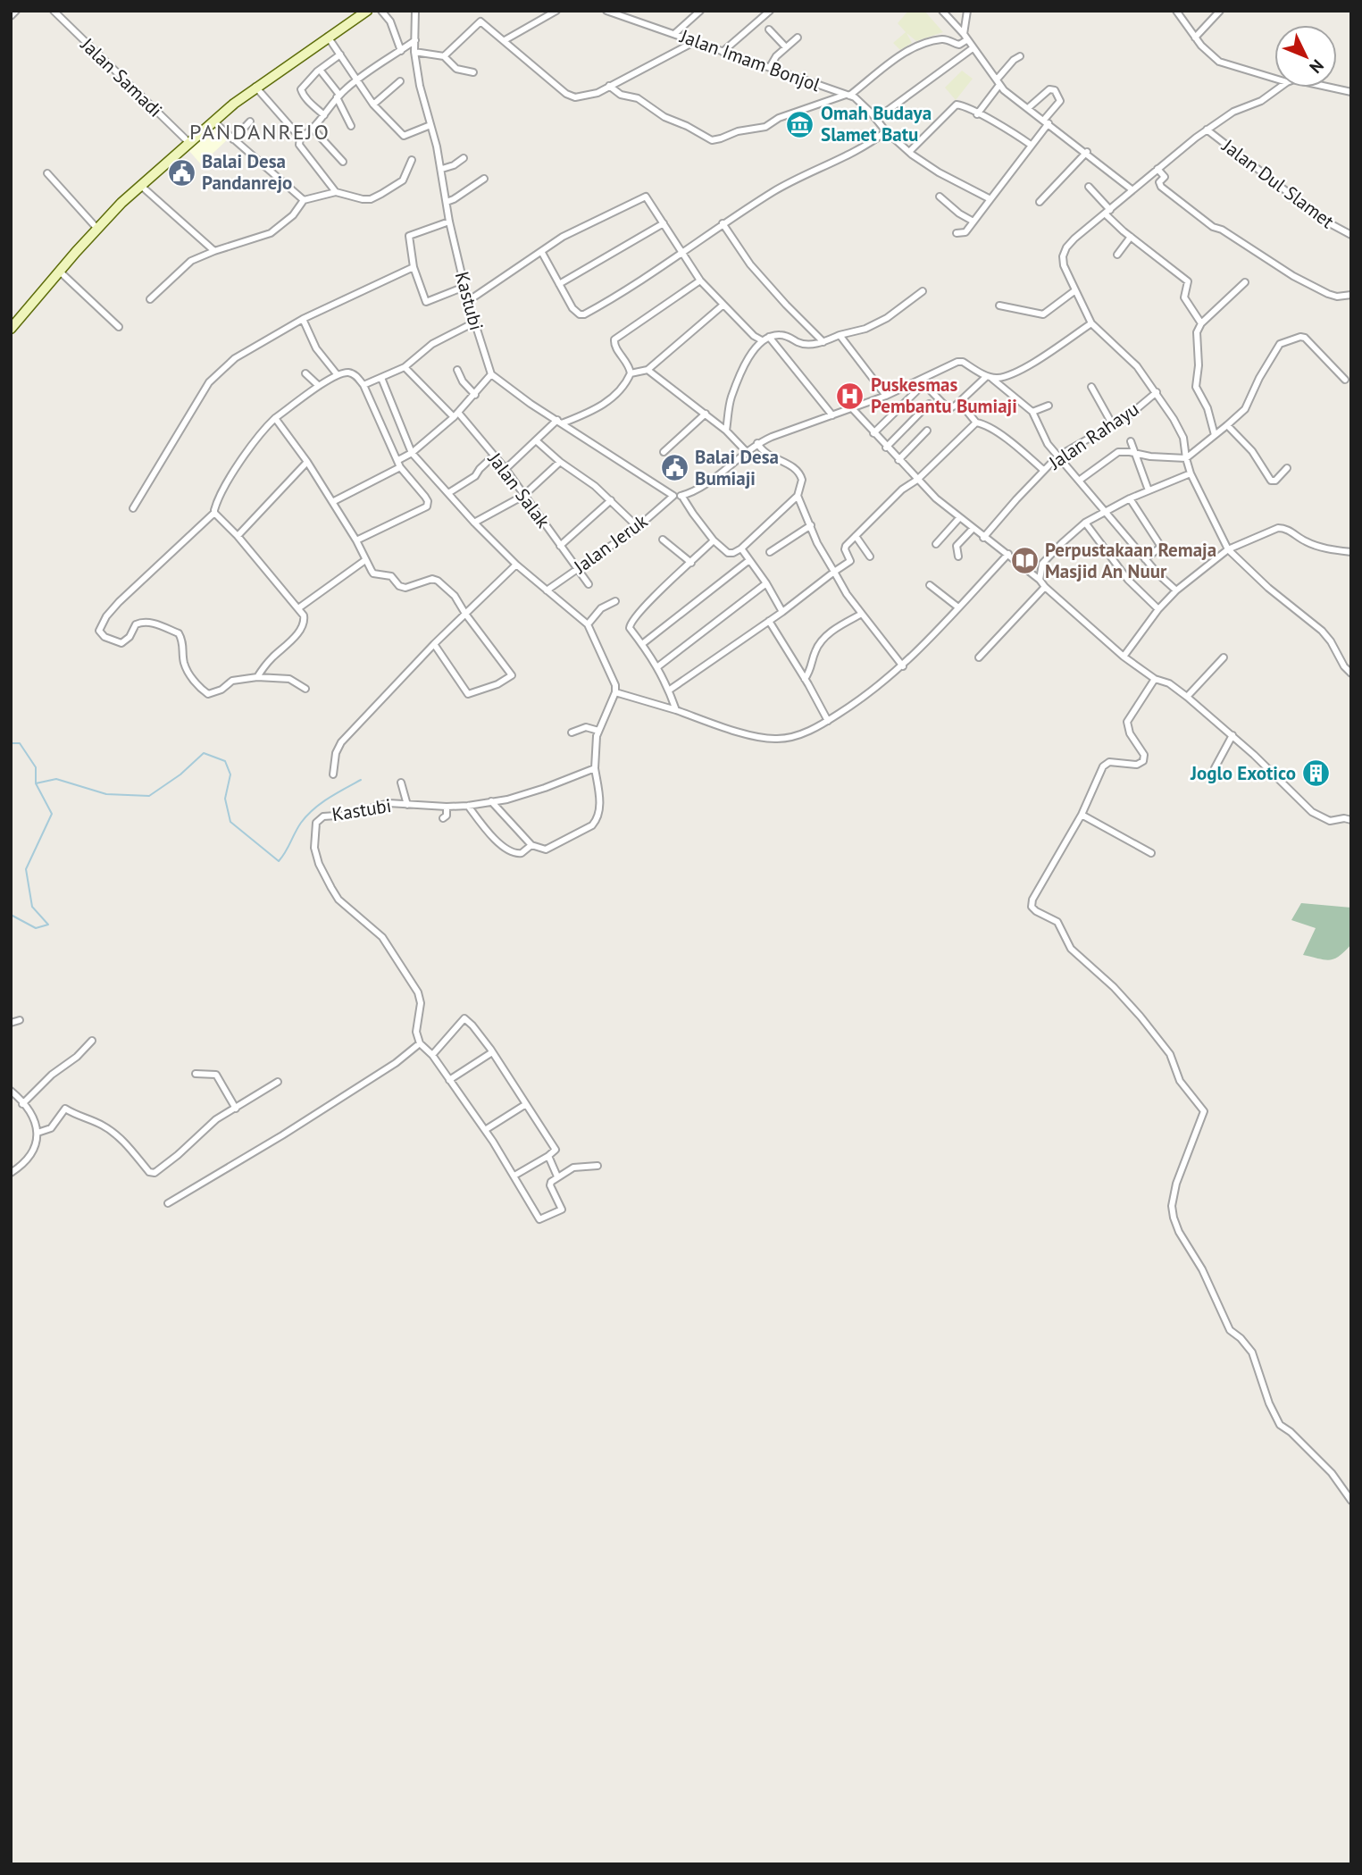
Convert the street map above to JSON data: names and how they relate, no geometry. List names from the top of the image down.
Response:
{
  "streets": {
    "street": [
      "Jalan Imam Bonjol",
      "Jalan Samadi",
      "Jalan Dul Slamet",
      "Kastubi",
      "Jalan Rahayu",
      "Jalan Salak",
      "Jalan Jeruk"
    ]
  },
  "crossings": [
    ["Jalan Salak", "Jalan Jeruk"]
  ],
  "districts": ["PANDANREJO"],
  "places": {
    "museum": ["Omah Budaya Slamet Batu"],
    "public building": ["Balai Desa Pandanrejo", "Balai Desa Bumiaji"],
    "hospital": ["Puskesmas Pembantu Bumiaji"],
    "library": ["Perpustakaan Remaja Masjid An Nuur"],
    "building": ["Joglo Exotico"]
  },
  "north": "bottom right"
}
